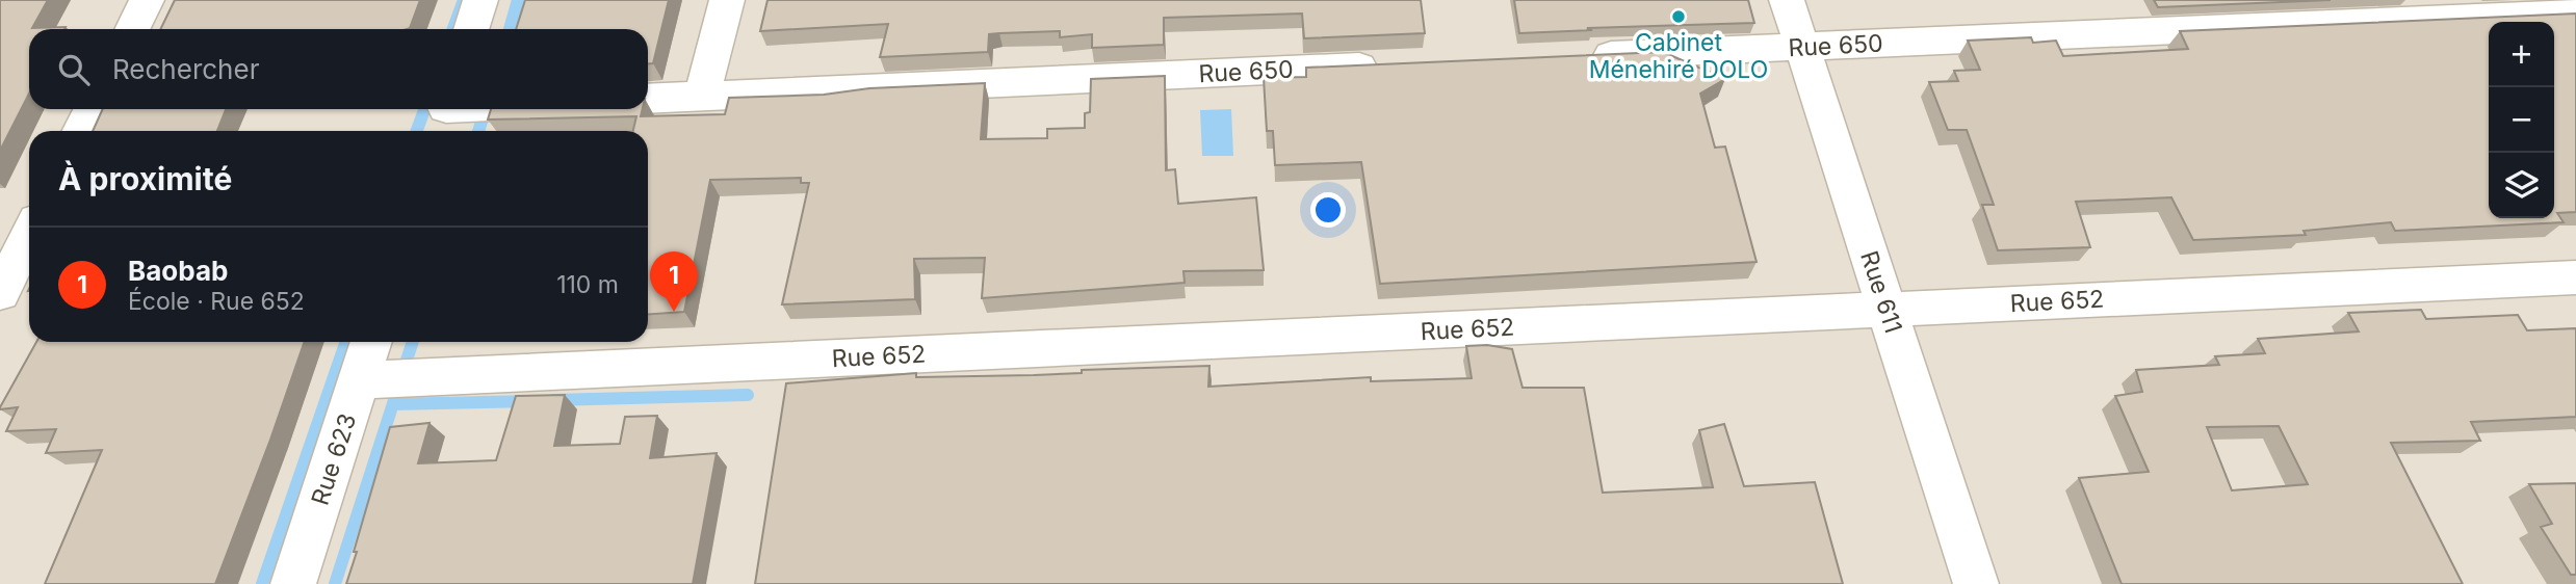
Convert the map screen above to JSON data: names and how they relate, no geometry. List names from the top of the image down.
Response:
{
  "streets": {
    "street": [
      "Rue 650",
      "Rue 611",
      "Rue 652",
      "Rue 623"
    ]
  },
  "crossings": [
    ["Rue 650", "Rue 611"],
    ["Rue 611", "Rue 652"],
    ["Rue 652", "Rue 623"]
  ],
  "places": ["Cabinet Ménehiré DOLO"],
  "page": {
    "map_buttons": ["+", "−"],
    "search": "Rechercher",
    "heading": "À proximité",
    "list": [
      {
        "mark": "1",
        "name": "Baobab",
        "note": "École · Rue 652",
        "value": "110 m"
      }
    ],
    "pins": "1"
  }
}
